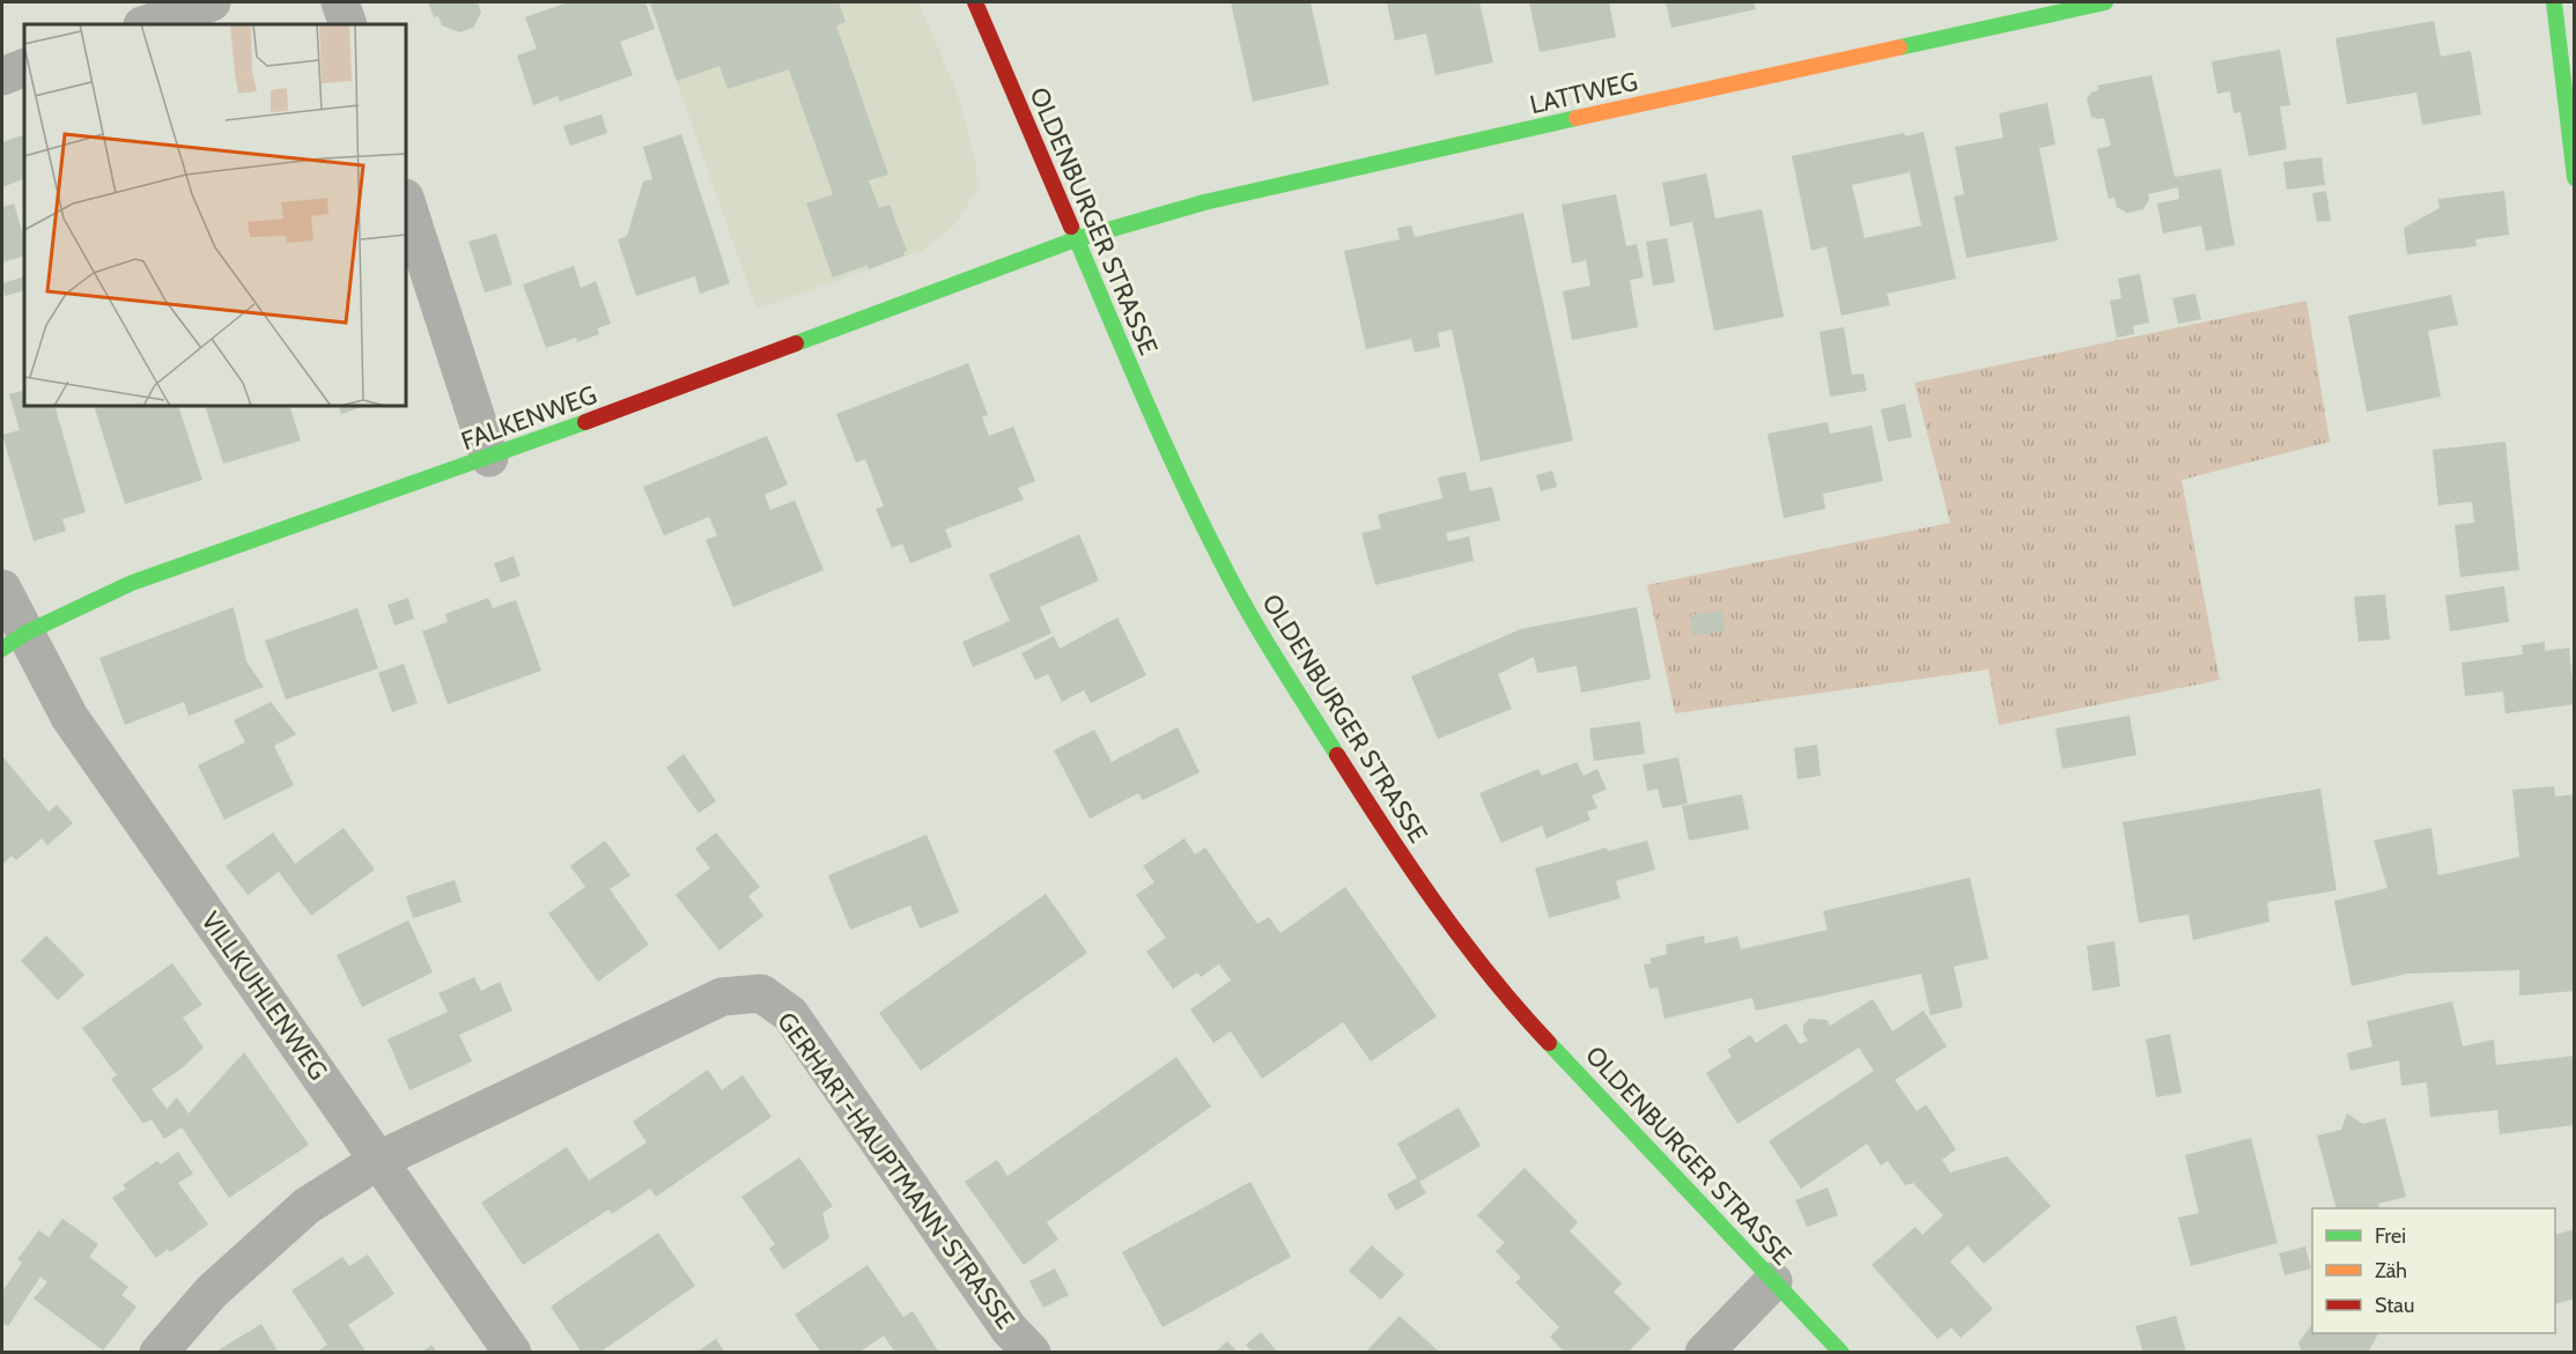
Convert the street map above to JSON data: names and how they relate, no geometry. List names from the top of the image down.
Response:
{
  "streets": {
    "main road": ["LATTWEG", "OLDENBURGER STRASSE", "FALKENWEG"],
    "street": ["VILLKUHLENWEG", "GERHART-HAUPTMANN-STRASSE"]
  },
  "crossings": [
    ["LATTWEG", "OLDENBURGER STRASSE"],
    ["LATTWEG", "FALKENWEG"],
    ["OLDENBURGER STRASSE", "FALKENWEG"],
    ["FALKENWEG", "VILLKUHLENWEG"],
    ["VILLKUHLENWEG", "GERHART-HAUPTMANN-STRASSE"]
  ],
  "legend": ["Frei", "Zäh", "Stau"]
}
